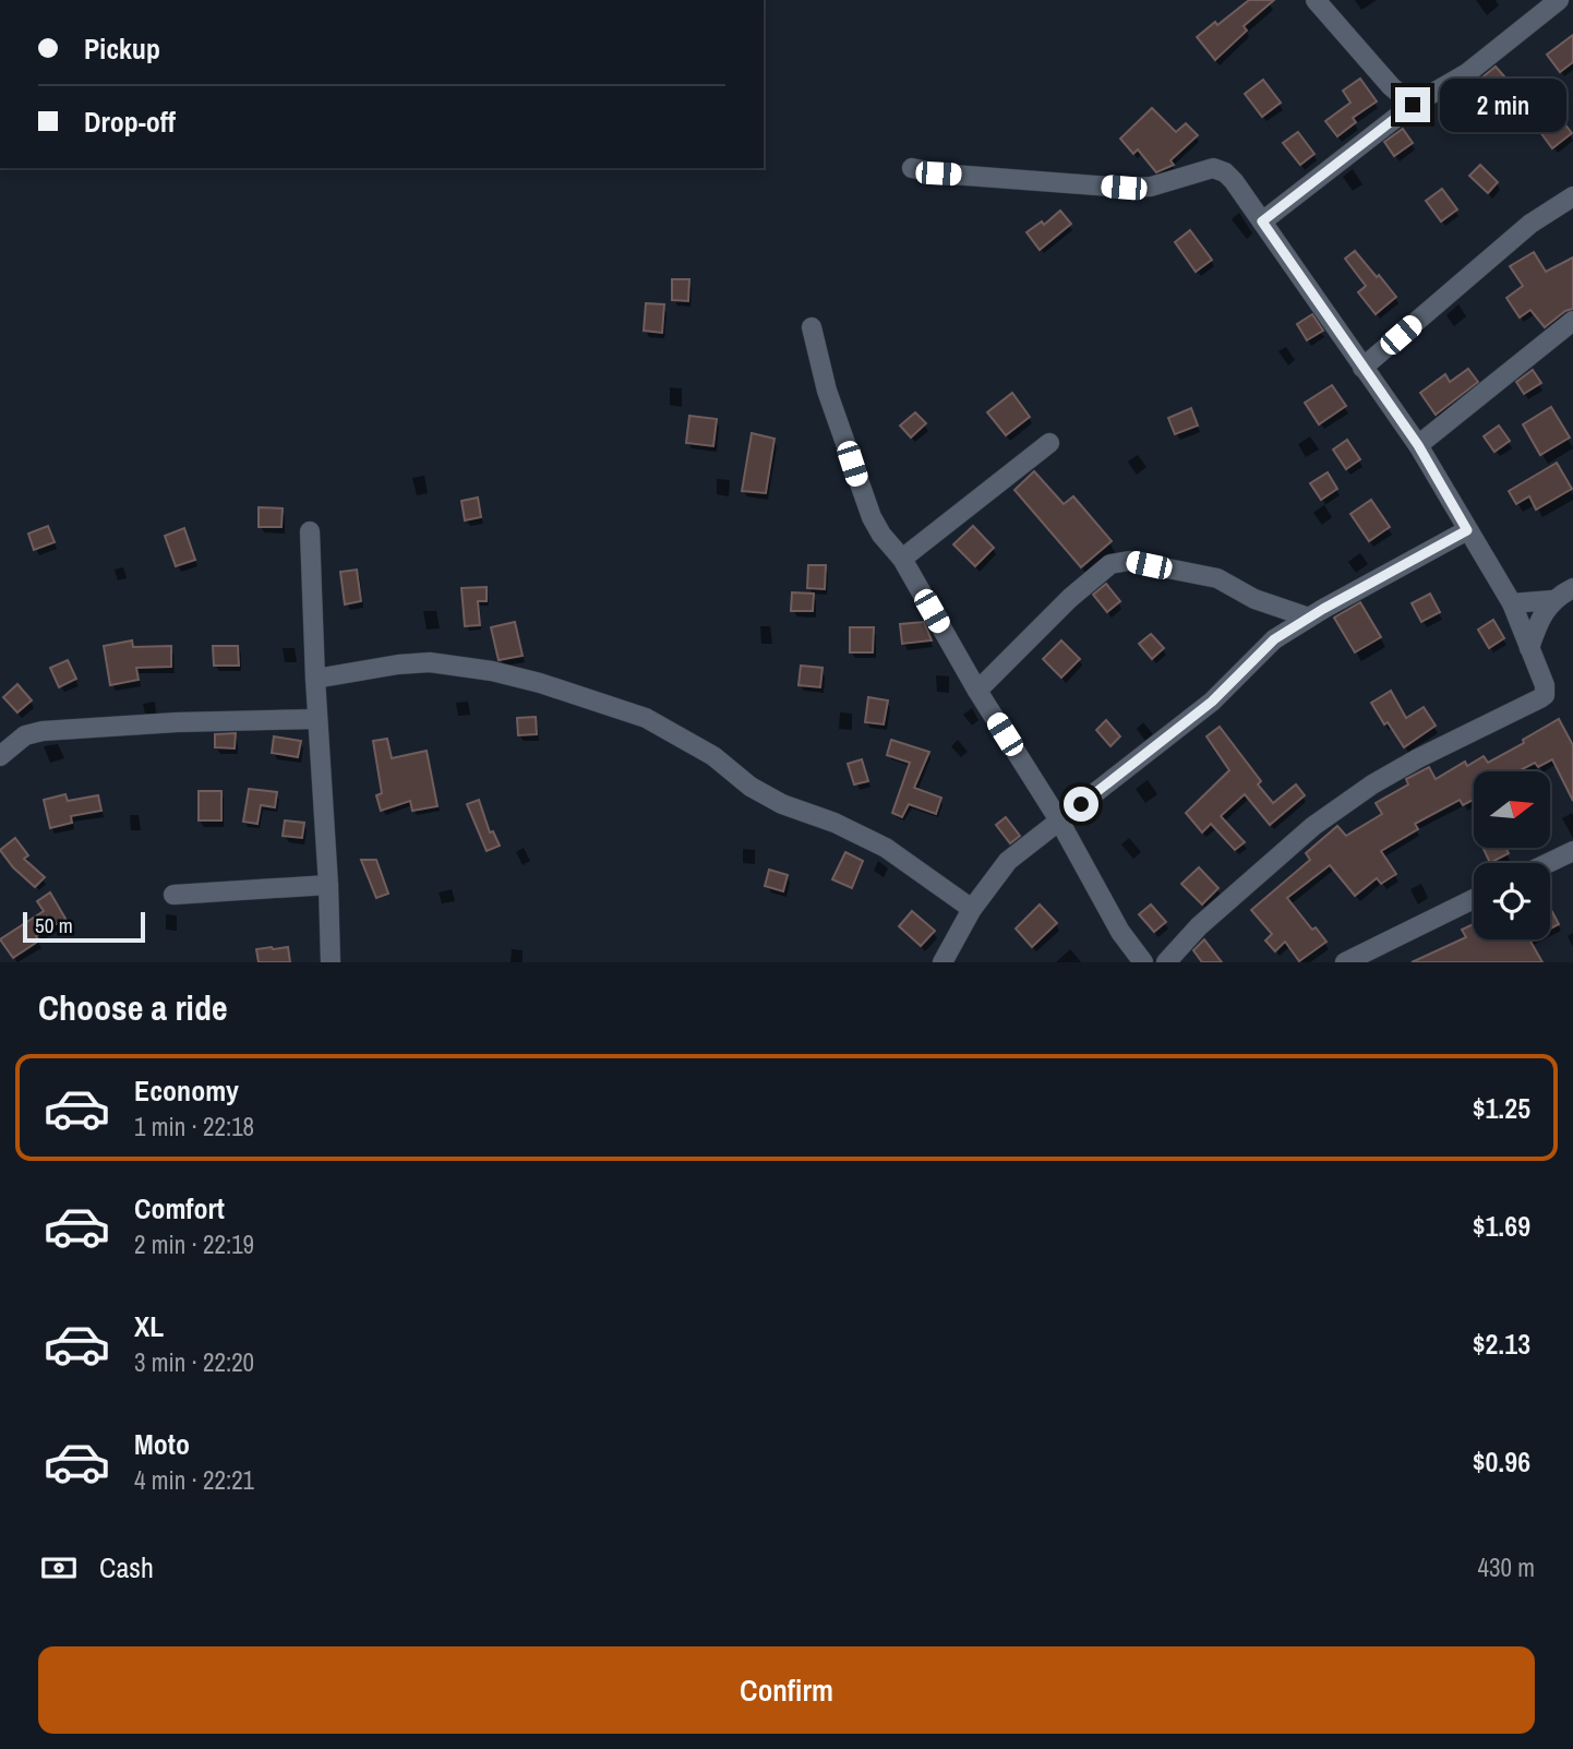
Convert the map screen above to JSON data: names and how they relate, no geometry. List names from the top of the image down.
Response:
{
  "scale_bar": "50 m",
  "north": "right",
  "page": {
    "banner": ["Pickup", "Drop-off"],
    "bubble": "2 min",
    "scale": "50 m",
    "heading": "Choose a ride",
    "list": [
      {
        "name": "Economy",
        "note": "1 min · 22:18",
        "value": "$1.25"
      },
      {
        "name": "Comfort",
        "note": "2 min · 22:19",
        "value": "$1.69"
      },
      {
        "name": "XL",
        "note": "3 min · 22:20",
        "value": "$2.13"
      },
      {
        "name": "Moto",
        "note": "4 min · 22:21",
        "value": "$0.96"
      }
    ],
    "pay": ["Cash", "430 m"],
    "buttons": "Confirm"
  }
}
